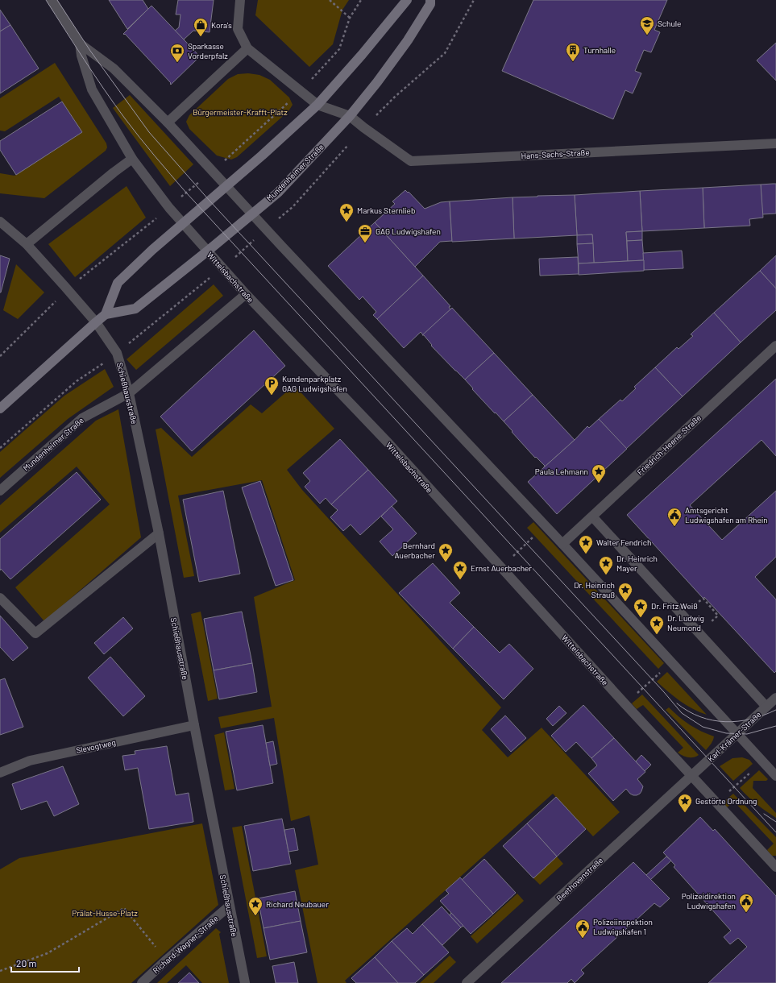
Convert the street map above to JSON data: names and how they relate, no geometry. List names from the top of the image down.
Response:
{
  "streets": {
    "street": [
      "Hans-Sachs-Straße",
      "Mundenheimer Straße",
      "Wittelsbachstraße",
      "Schießhausstraße",
      "Friedrich-Heene-Straße",
      "Karl-Krämer-Straße",
      "Slevogtweg",
      "Beethovenstraße",
      "Richard-Wagner-Straße"
    ]
  },
  "crossings": [
    ["Hans-Sachs-Straße", "Mundenheimer Straße"],
    ["Mundenheimer Straße", "Wittelsbachstraße"],
    ["Mundenheimer Straße", "Schießhausstraße"],
    ["Wittelsbachstraße", "Friedrich-Heene-Straße"],
    ["Wittelsbachstraße", "Karl-Krämer-Straße"],
    ["Wittelsbachstraße", "Beethovenstraße"],
    ["Schießhausstraße", "Slevogtweg"],
    ["Schießhausstraße", "Richard-Wagner-Straße"],
    ["Karl-Krämer-Straße", "Beethovenstraße"]
  ],
  "parks": ["Bürgermeister-Krafft-Platz", "Prälat-Husse-Platz"],
  "places": {
    "school or university": ["Schule"],
    "shop": ["Kora's"],
    "building": ["Turnhalle"],
    "bank": ["Sparkasse Vorderpfalz"],
    "place": [
      "Markus Sternlieb",
      "Paula Lehmann",
      "Walter Fendrich",
      "Bernhard Auerbacher",
      "Dr. Heinrich Mayer",
      "Ernst Auerbacher",
      "Dr. Heinrich Strauß",
      "Dr. Fritz Weiß",
      "Dr. Ludwig Neumond",
      "Gestörte Ordnung",
      "Richard Neubauer"
    ],
    "office": ["GAG Ludwigshafen"],
    "parking": ["Kundenparkplatz GAG Ludwigshafen"],
    "public building": ["Amtsgericht Ludwigshafen am Rhein", "Polizeidirektion Ludwigshafen", "Polizeiinspektion Ludwigshafen 1"]
  },
  "scale_bar": "20 m"
}
